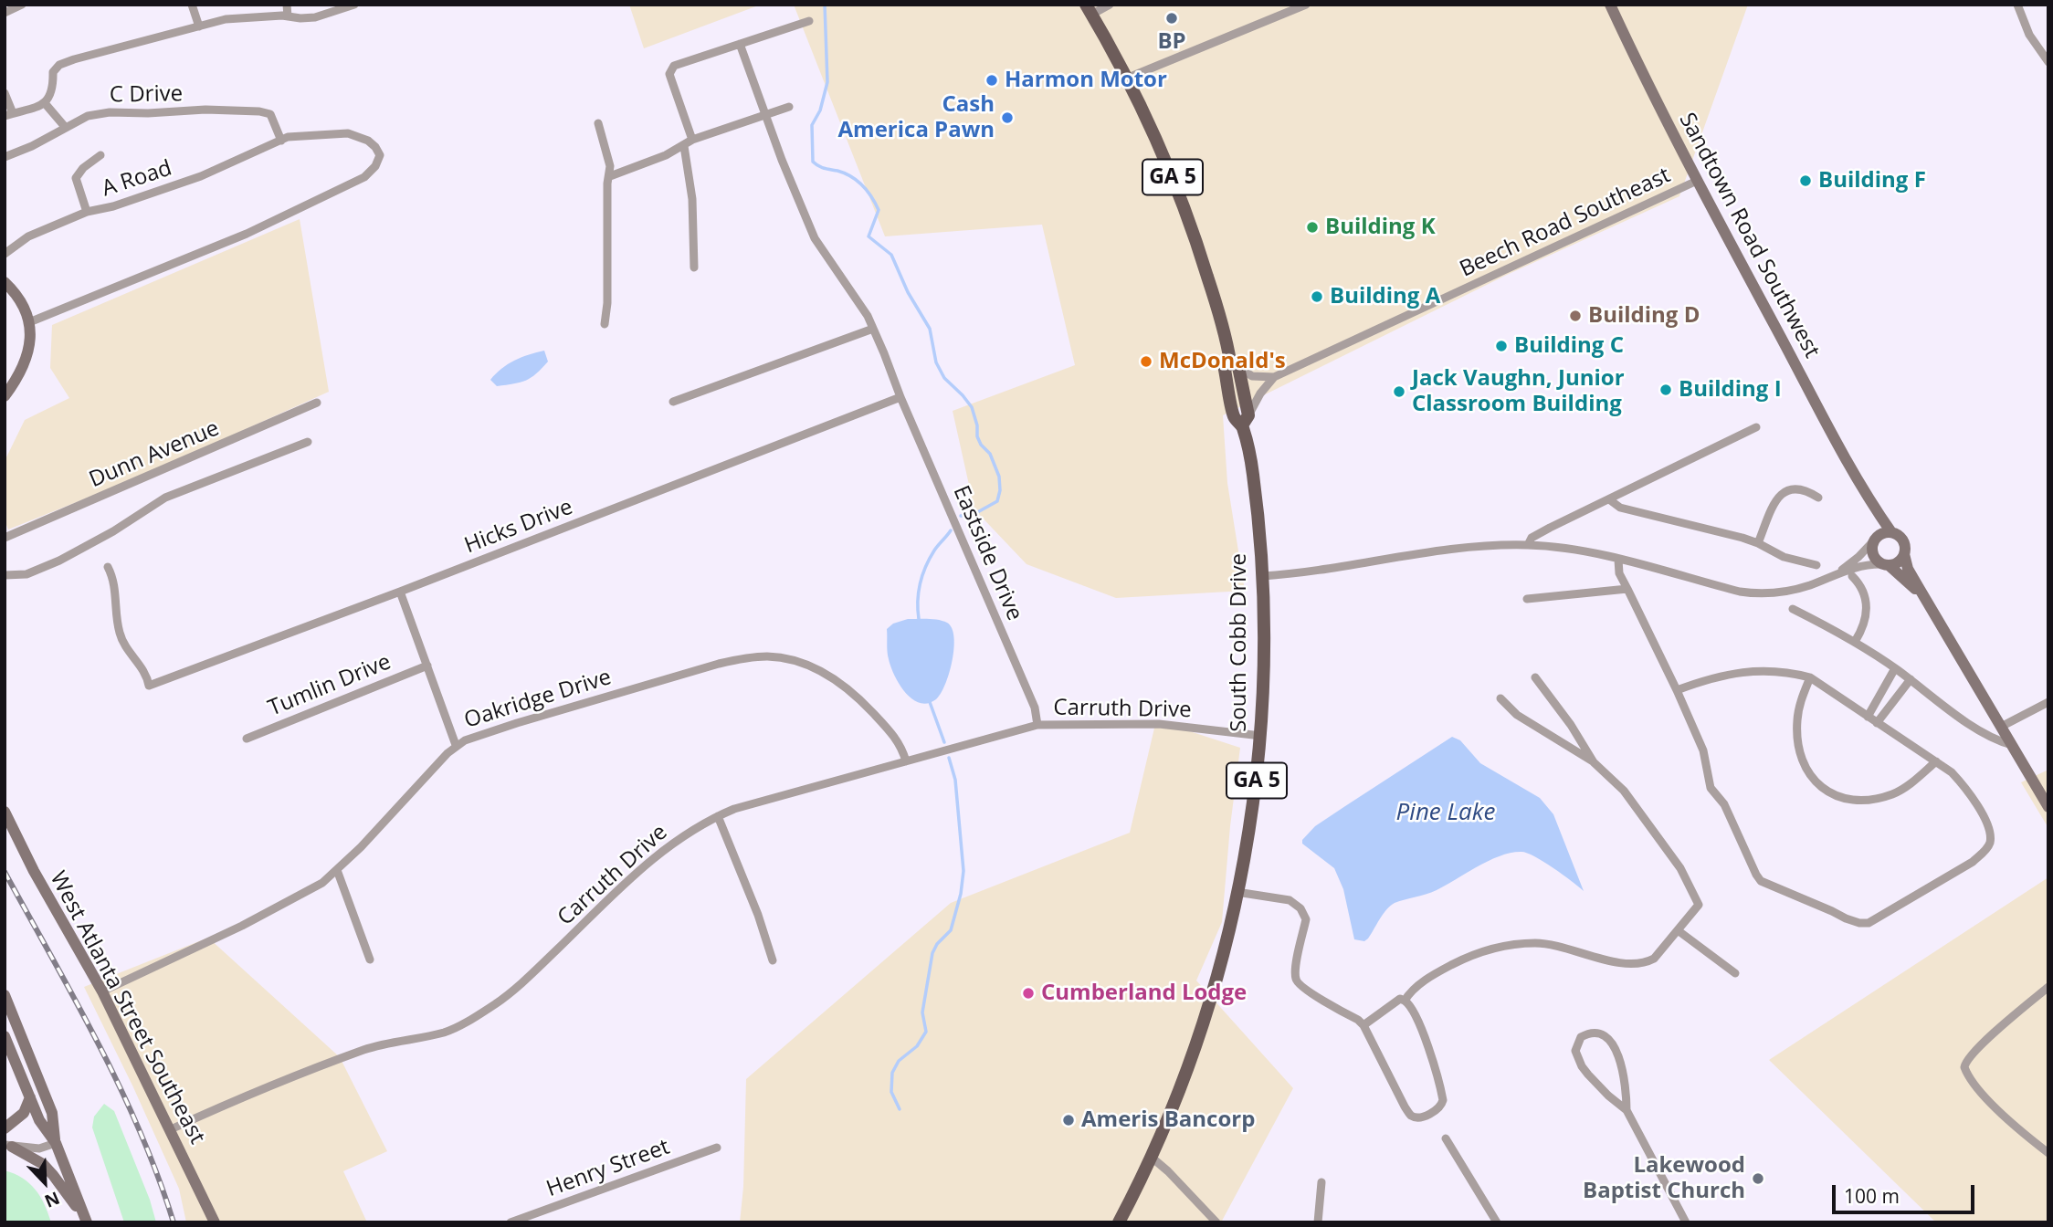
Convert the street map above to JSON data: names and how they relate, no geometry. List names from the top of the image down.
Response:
{
  "streets": {
    "main road": ["GA 5", "South Cobb Drive"],
    "street": [
      "C Drive",
      "A Road",
      "Beech Road Southeast",
      "Sandtown Road Southwest",
      "Dunn Avenue",
      "Hicks Drive",
      "Eastside Drive",
      "Tumlin Drive",
      "Oakridge Drive",
      "Carruth Drive",
      "West Atlanta Street Southeast",
      "Henry Street"
    ]
  },
  "crossings": [
    ["C Drive", "A Road"],
    ["Beech Road Southeast", "Sandtown Road Southwest"],
    ["Beech Road Southeast", "South Cobb Drive"],
    ["Hicks Drive", "Eastside Drive"],
    ["Eastside Drive", "Carruth Drive"],
    ["South Cobb Drive", "Carruth Drive"],
    ["Oakridge Drive", "Carruth Drive"],
    ["Oakridge Drive", "West Atlanta Street Southeast"],
    ["Carruth Drive", "West Atlanta Street Southeast"]
  ],
  "water": ["Pine Lake"],
  "places": [
    "BP",
    "Harmon Motor",
    "Cash America Pawn",
    "Building F",
    "Building K",
    "Building A",
    "Building D",
    "Building C",
    "McDonald's",
    "Building I",
    "Jack Vaughn, Junior Classroom Building",
    "Cumberland Lodge",
    "Ameris Bancorp",
    "Lakewood Baptist Church"
  ],
  "scale_bar": "100 m",
  "north": "bottom right"
}
